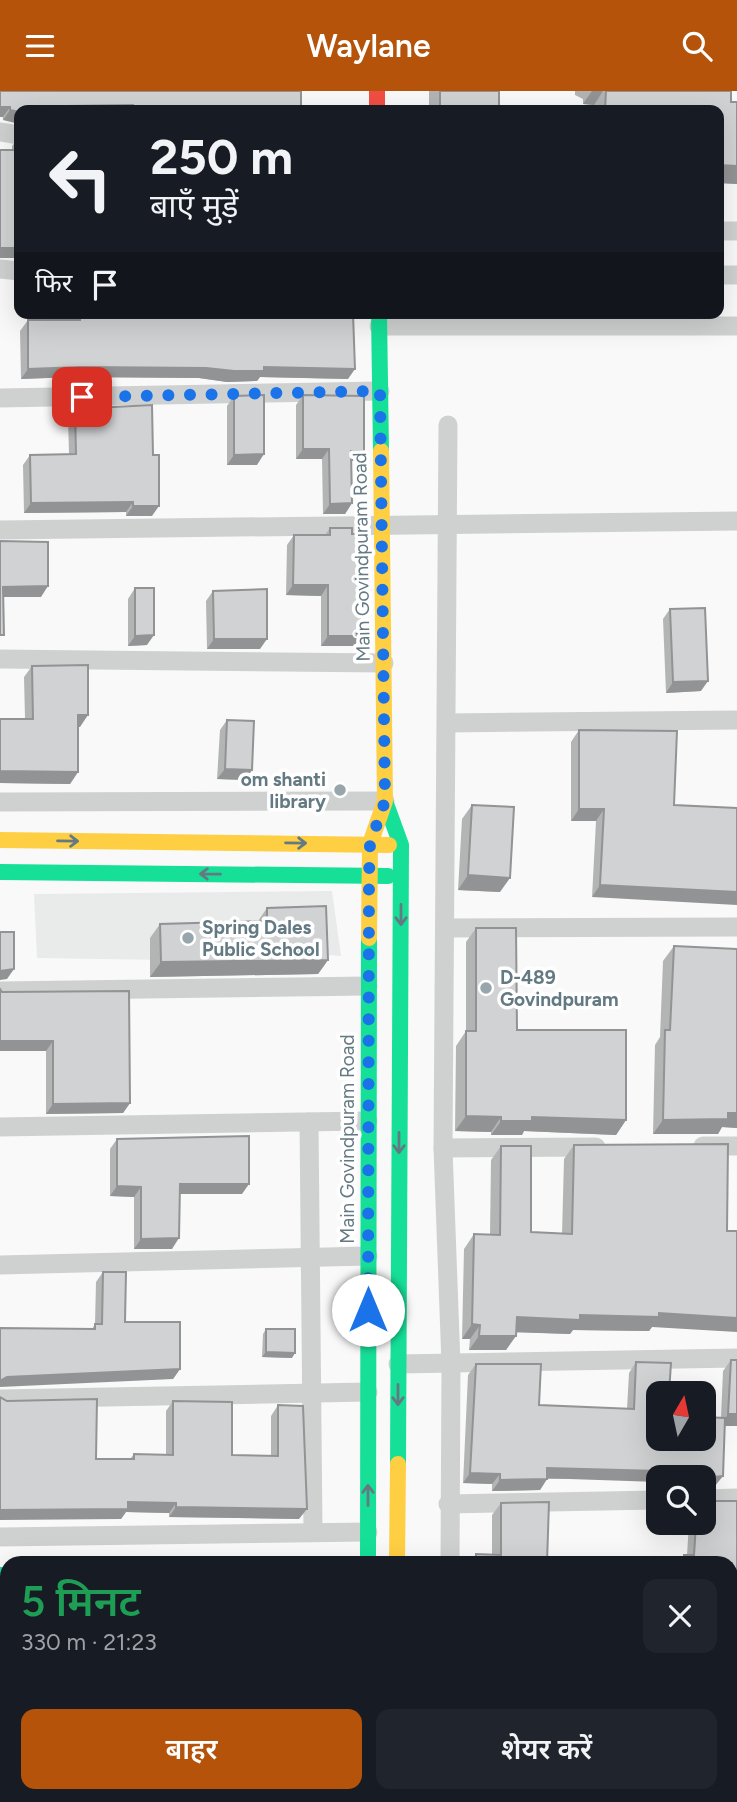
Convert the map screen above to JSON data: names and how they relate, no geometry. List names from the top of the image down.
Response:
{
  "streets": {
    "street": ["Main Govindpuram Road"]
  },
  "places": ["om shanti library", "Spring Dales Public School", "D-489 Govindpuram"],
  "north": "top",
  "page": {
    "header": "Waylane",
    "turn": ["250 m", "बाएँ मुड़ें"],
    "then": "फिर",
    "heading": ["5 मिनट", "330 m · 21:23"],
    "buttons": ["बाहर", "शेयर करें"]
  }
}
